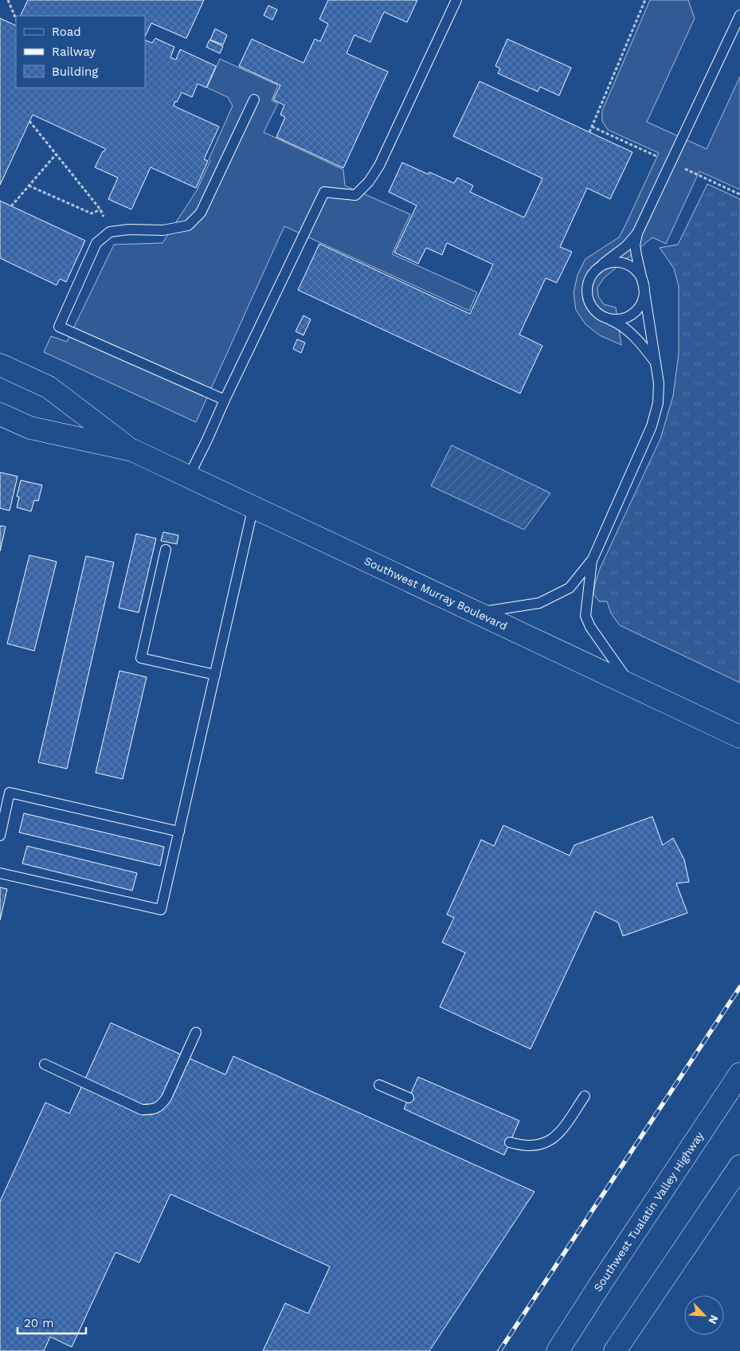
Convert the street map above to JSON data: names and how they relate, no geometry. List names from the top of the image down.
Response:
{
  "streets": {
    "main road": ["Southwest Murray Boulevard", "Southwest Tualatin Valley Highway"]
  },
  "legend": ["Road", "Railway", "Building"],
  "scale_bar": "20 m",
  "north": "bottom right"
}
